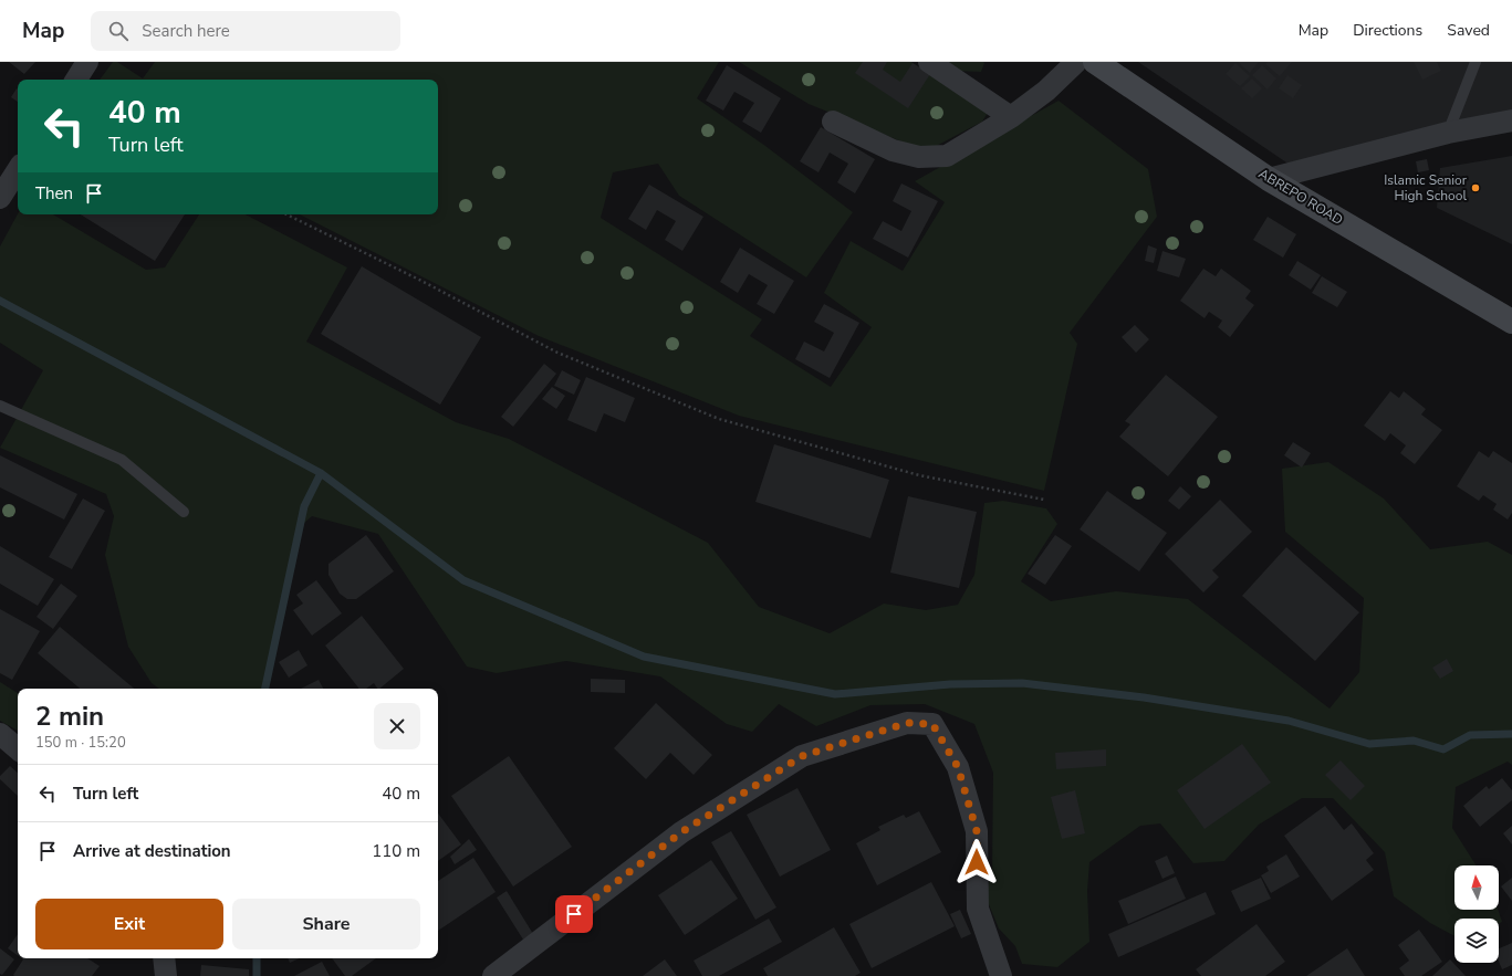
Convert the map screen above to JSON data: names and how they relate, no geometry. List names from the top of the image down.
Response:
{
  "streets": {
    "main road": ["ABREPO ROAD"]
  },
  "places": ["Islamic Senior High School"],
  "north": "top",
  "page": {
    "header": "Map",
    "search": "Search here",
    "nav": ["Map", "Directions", "Saved"],
    "turn": ["40 m", "Turn left"],
    "then": "Then",
    "heading": ["2 min", "150 m · 15:20"],
    "list": [
      {
        "name": "Turn left",
        "value": "40 m"
      },
      {
        "name": "Arrive at destination",
        "value": "110 m"
      }
    ],
    "buttons": ["Exit", "Share"]
  }
}
